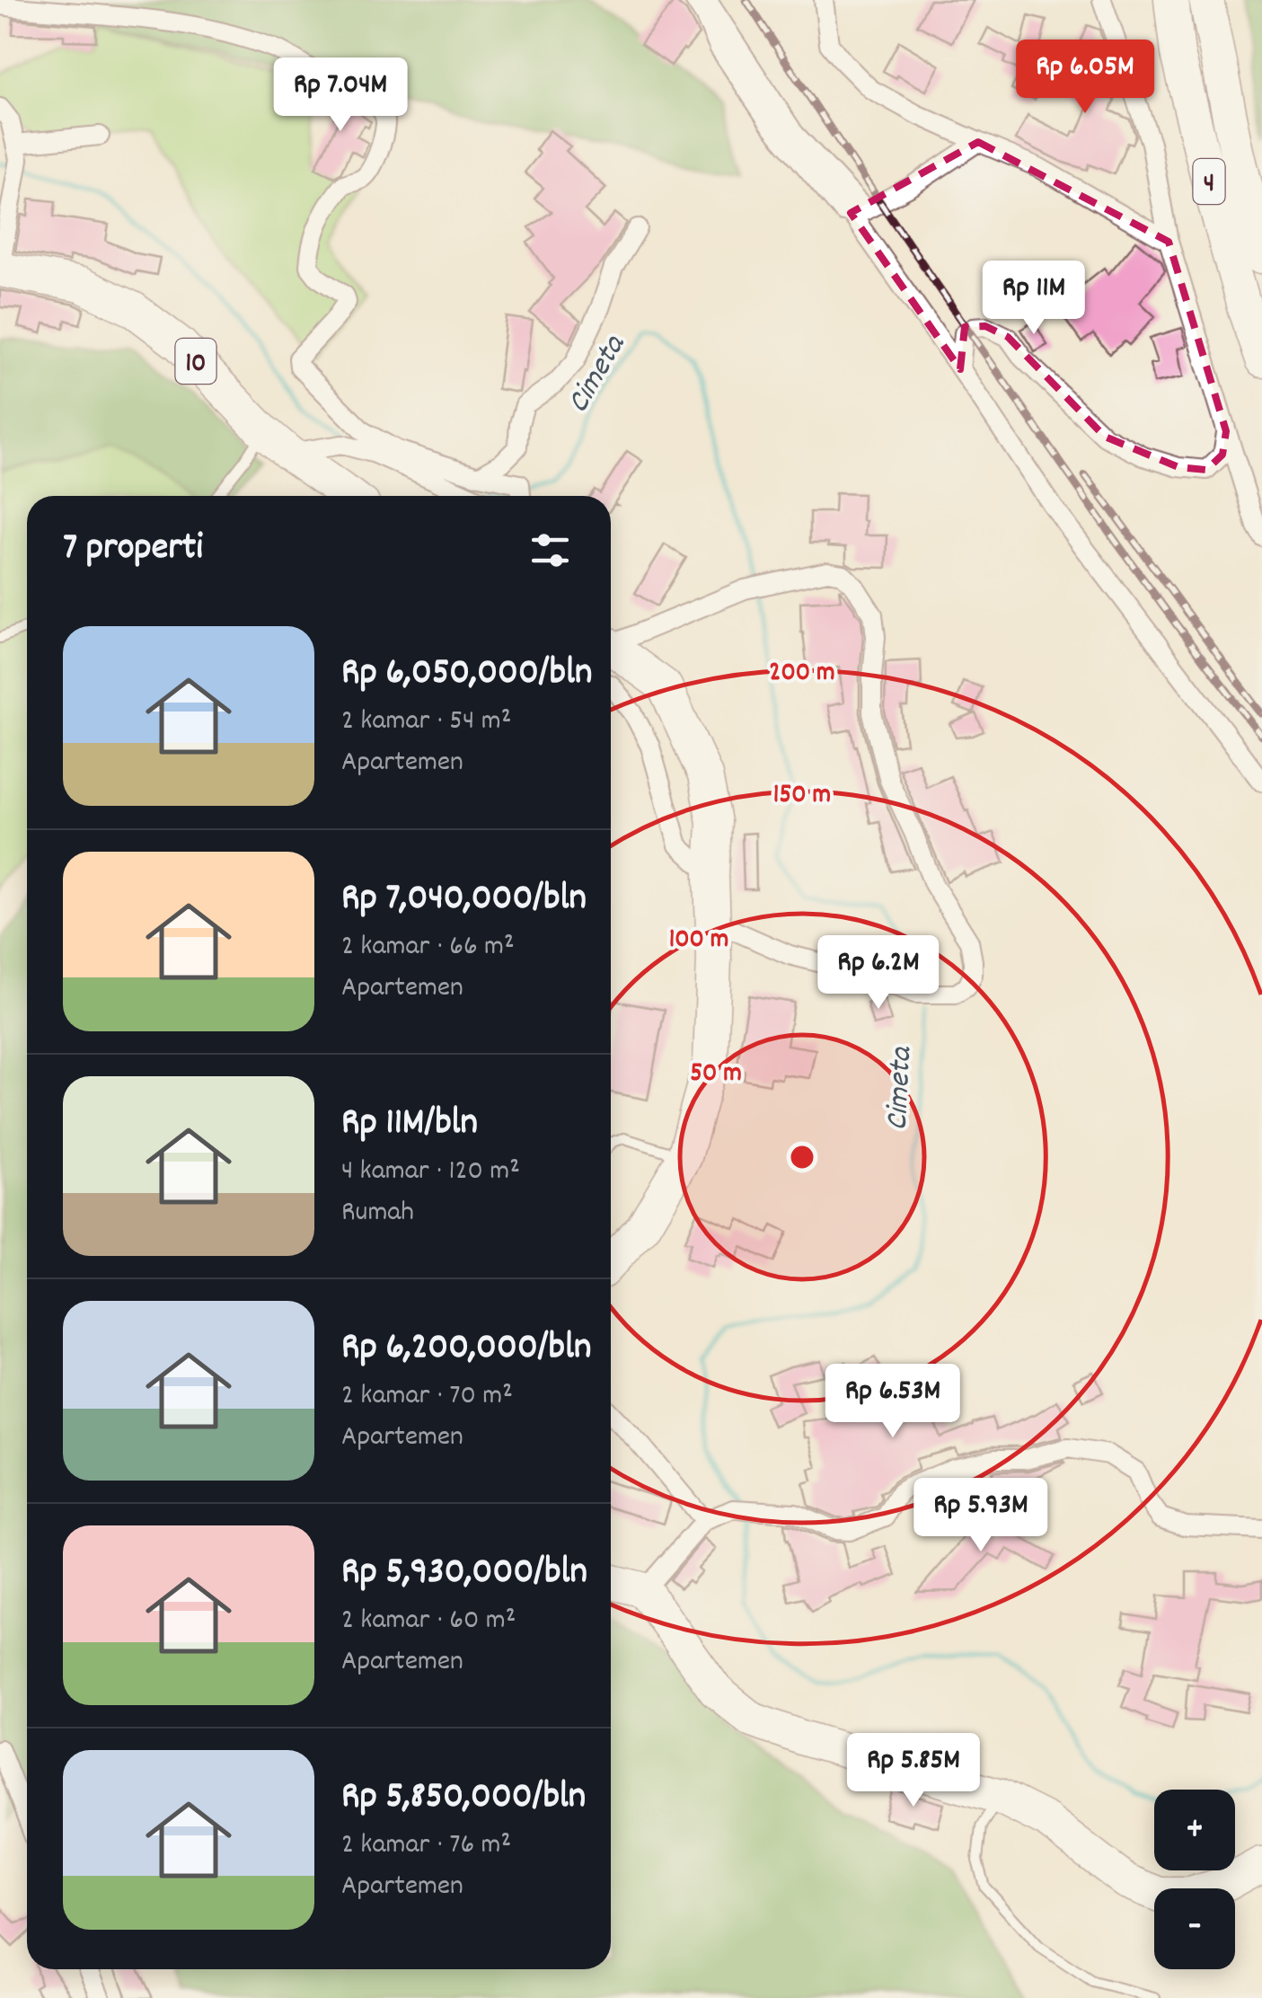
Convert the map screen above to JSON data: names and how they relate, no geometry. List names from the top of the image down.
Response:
{
  "streets": {
    "highway": ["4", "10"]
  },
  "water": ["Cimeta"],
  "page": {
    "price": [
      "Rp 6.05M",
      "Rp 7.04M",
      "Rp 11M",
      "Rp 6.2M",
      "Rp 6.53M",
      "Rp 5.93M",
      "Rp 5.85M"
    ],
    "heading": "7 properti",
    "list": [
      {
        "name": "Rp 6,050,000/bln",
        "note": "2 kamar · 54 m² · Apartemen"
      },
      {
        "name": "Rp 7,040,000/bln",
        "note": "2 kamar · 66 m² · Apartemen"
      },
      {
        "name": "Rp 11M/bln",
        "note": "4 kamar · 120 m² · Rumah"
      },
      {
        "name": "Rp 6,200,000/bln",
        "note": "2 kamar · 70 m² · Apartemen"
      },
      {
        "name": "Rp 5,930,000/bln",
        "note": "2 kamar · 60 m² · Apartemen"
      },
      {
        "name": "Rp 5,850,000/bln",
        "note": "2 kamar · 76 m² · Apartemen"
      }
    ],
    "map_buttons": ["+", "−"]
  },
  "rings": [
    "200 m",
    "150 m",
    "100 m",
    "50 m"
  ]
}
